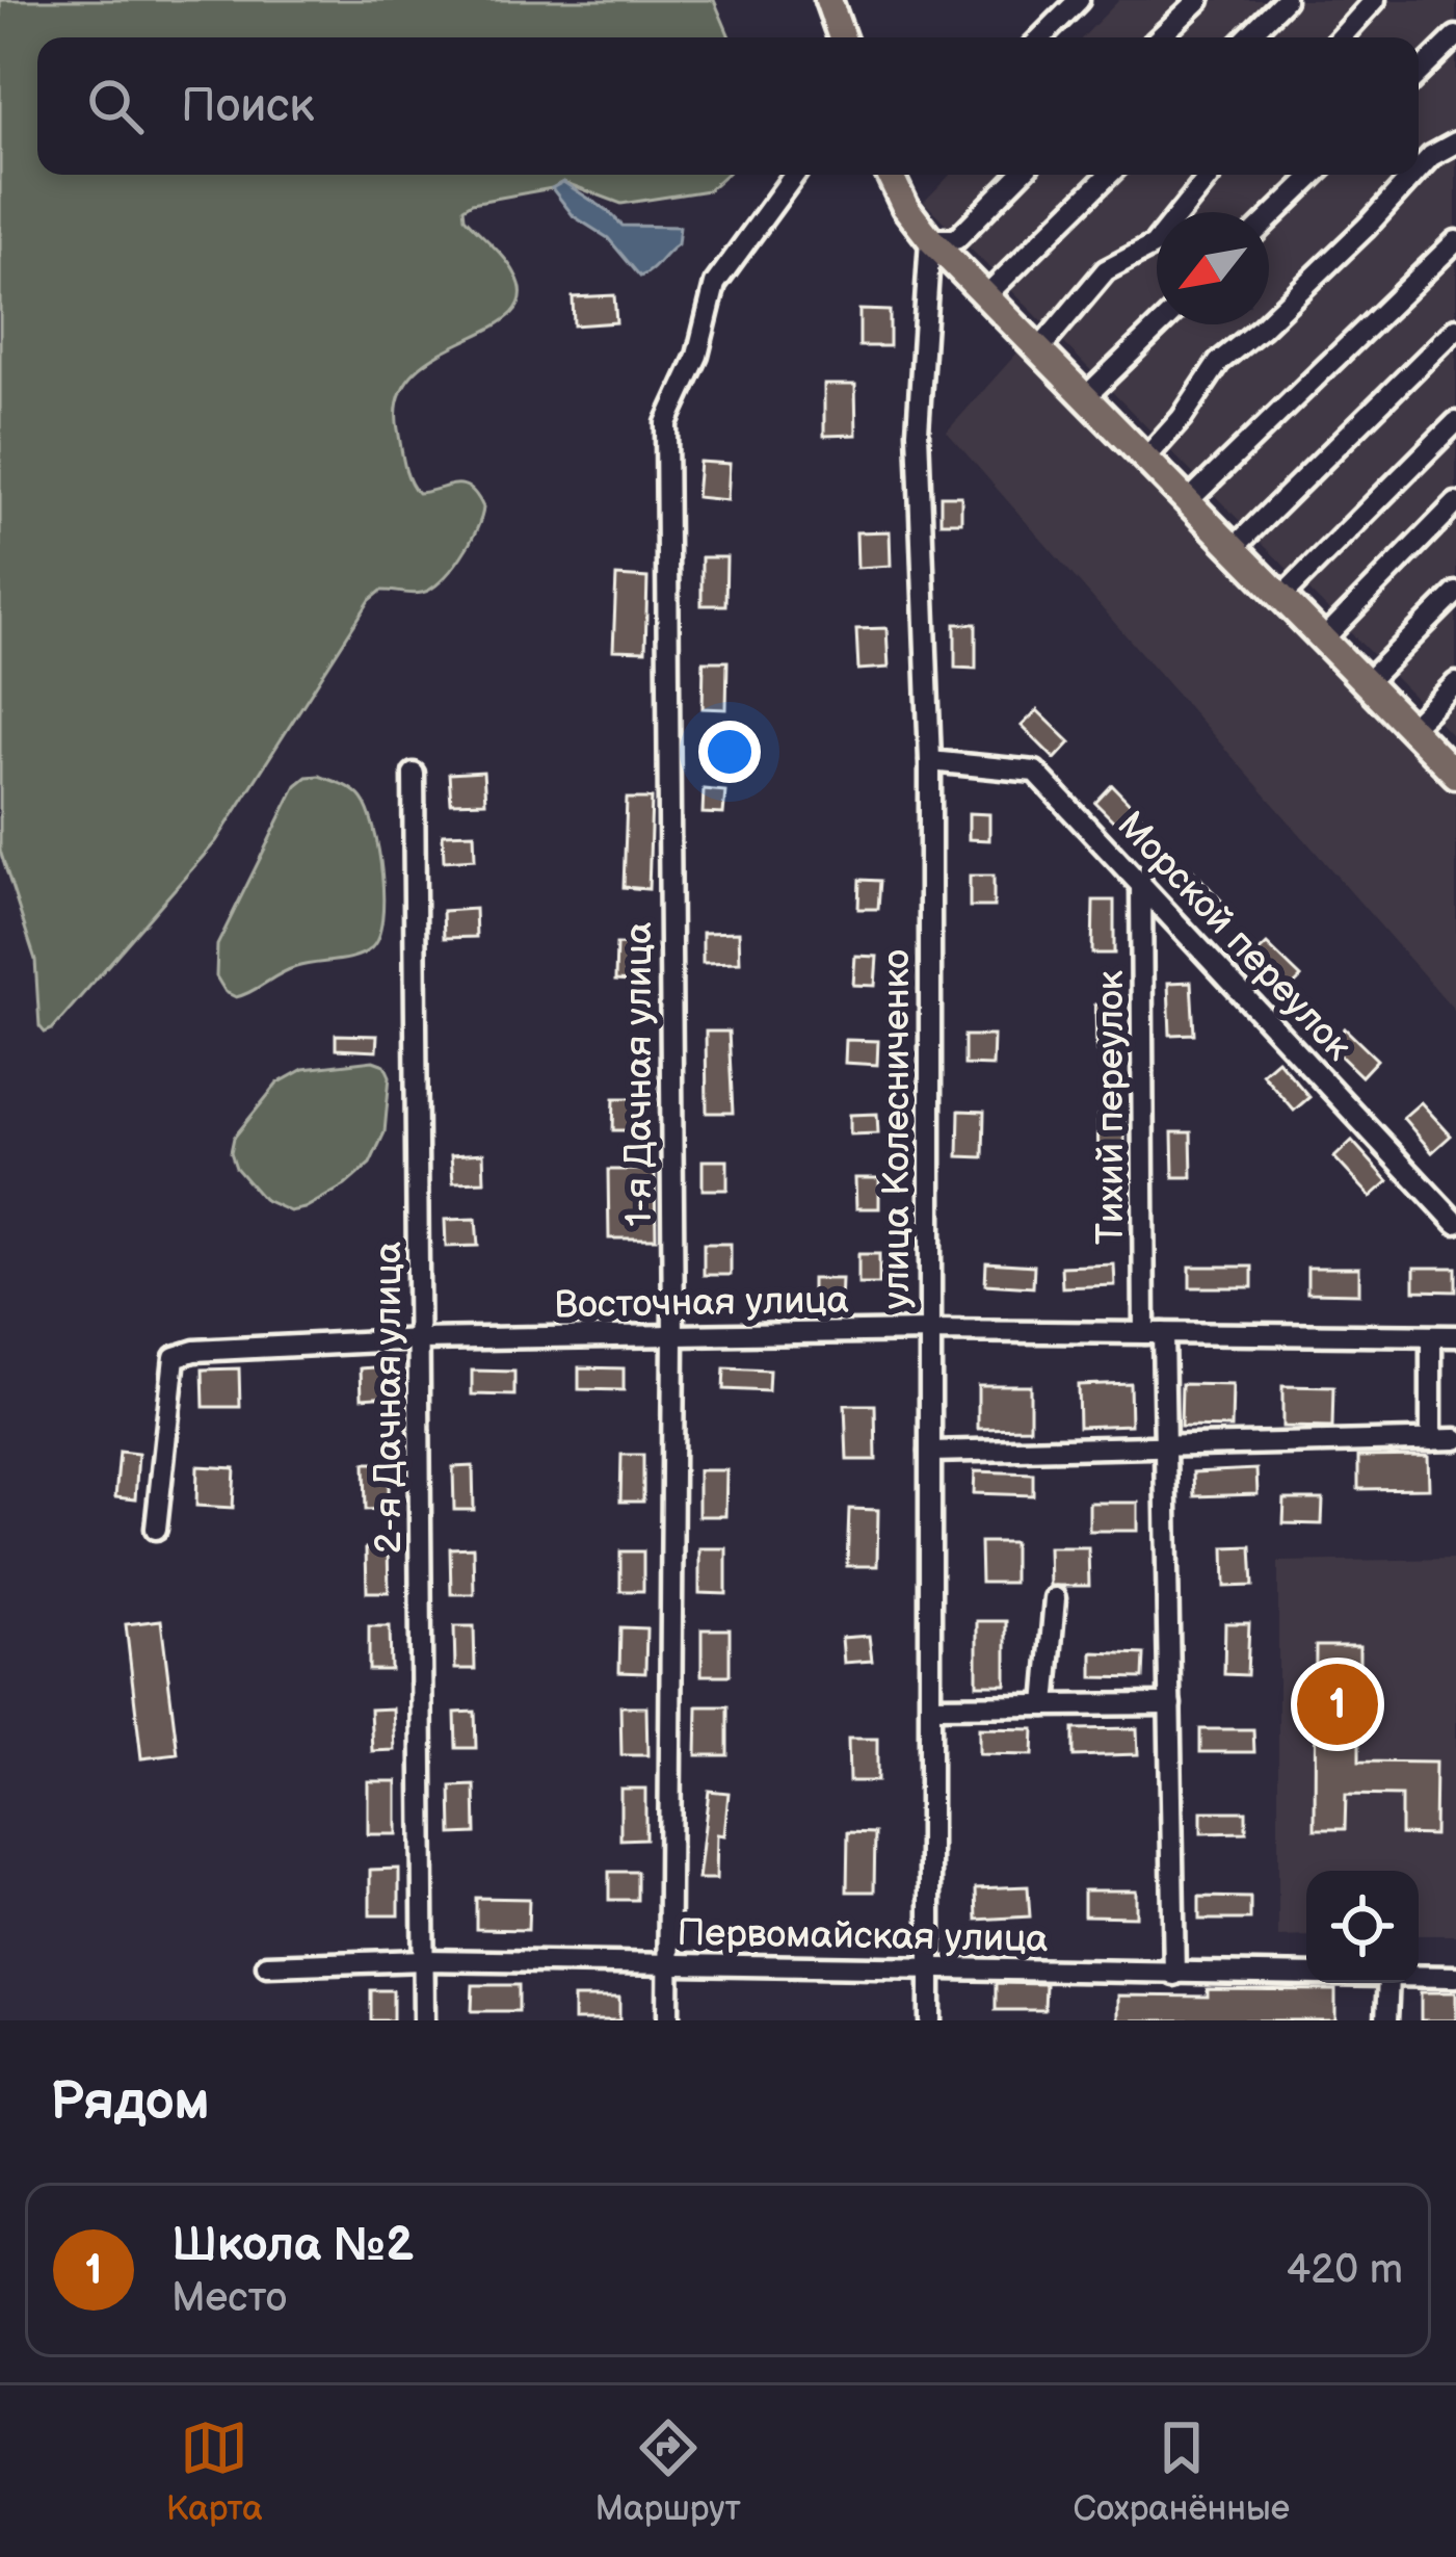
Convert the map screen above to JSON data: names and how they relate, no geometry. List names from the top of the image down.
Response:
{
  "streets": {
    "street": [
      "Морской переулок",
      "1-я Дачная улица",
      "Тихий переулок",
      "улица Колесниченко",
      "Восточная улица",
      "2-я Дачная улица",
      "Первомайская улица"
    ]
  },
  "crossings": [
    ["Морской переулок", "Тихий переулок"],
    ["Морской переулок", "улица Колесниченко"],
    ["1-я Дачная улица", "Восточная улица"],
    ["1-я Дачная улица", "Первомайская улица"],
    ["Тихий переулок", "Восточная улица"],
    ["Тихий переулок", "Первомайская улица"],
    ["улица Колесниченко", "Восточная улица"],
    ["улица Колесниченко", "Первомайская улица"],
    ["Восточная улица", "2-я Дачная улица"],
    ["2-я Дачная улица", "Первомайская улица"]
  ],
  "north": "bottom left",
  "page": {
    "search": "Поиск",
    "pins": "1",
    "heading": "Рядом",
    "list": [
      {
        "mark": "1",
        "name": "Школа №2",
        "note": "Место",
        "value": "420 m"
      }
    ],
    "nav": ["Карта", "Маршрут", "Сохранённые"]
  }
}
